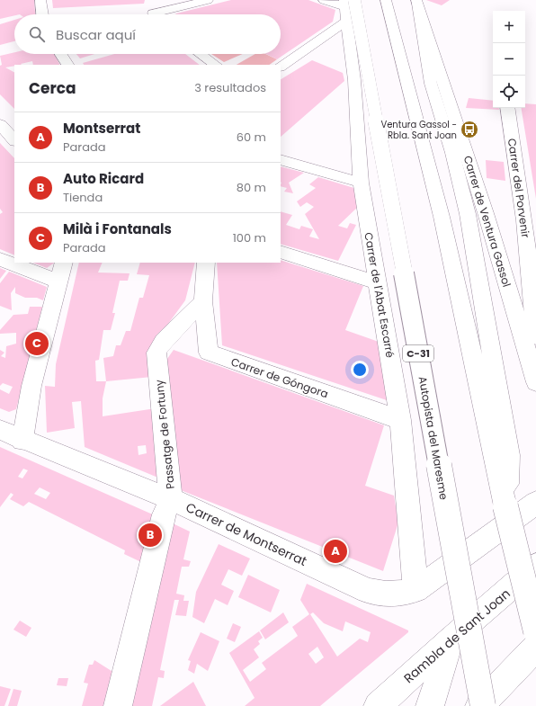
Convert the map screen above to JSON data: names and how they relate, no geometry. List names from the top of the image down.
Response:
{
  "streets": {
    "main road": [
      "Carrer del Porvenir",
      "Carrer de Ventura Gassol",
      "Carrer de l'Abat Escarré",
      "C-31",
      "Carrer de Góngora",
      "Passatge de Fortuny",
      "Autopista del Maresme",
      "Carrer de Montserrat",
      "Rambla de Sant Joan"
    ]
  },
  "crossings": [
    ["Carrer de l'Abat Escarré", "Carrer de Góngora"],
    ["Carrer de l'Abat Escarré", "Autopista del Maresme"],
    ["Carrer de l'Abat Escarré", "Carrer de Montserrat"],
    ["Carrer de Góngora", "Passatge de Fortuny"],
    ["Passatge de Fortuny", "Carrer de Montserrat"]
  ],
  "places": {
    "bus stop": ["Ventura Gassol - Rbla. Sant Joan"]
  },
  "page": {
    "map_buttons": ["+", "−"],
    "search": "Buscar aquí",
    "heading": ["Cerca", "3 resultados"],
    "list": [
      {
        "mark": "A",
        "name": "Montserrat",
        "note": "Parada",
        "value": "60 m"
      },
      {
        "mark": "B",
        "name": "Auto Ricard",
        "note": "Tienda",
        "value": "80 m"
      },
      {
        "mark": "C",
        "name": "Milà i Fontanals",
        "note": "Parada",
        "value": "100 m"
      }
    ],
    "pins": ["C", "B", "A"]
  }
}
